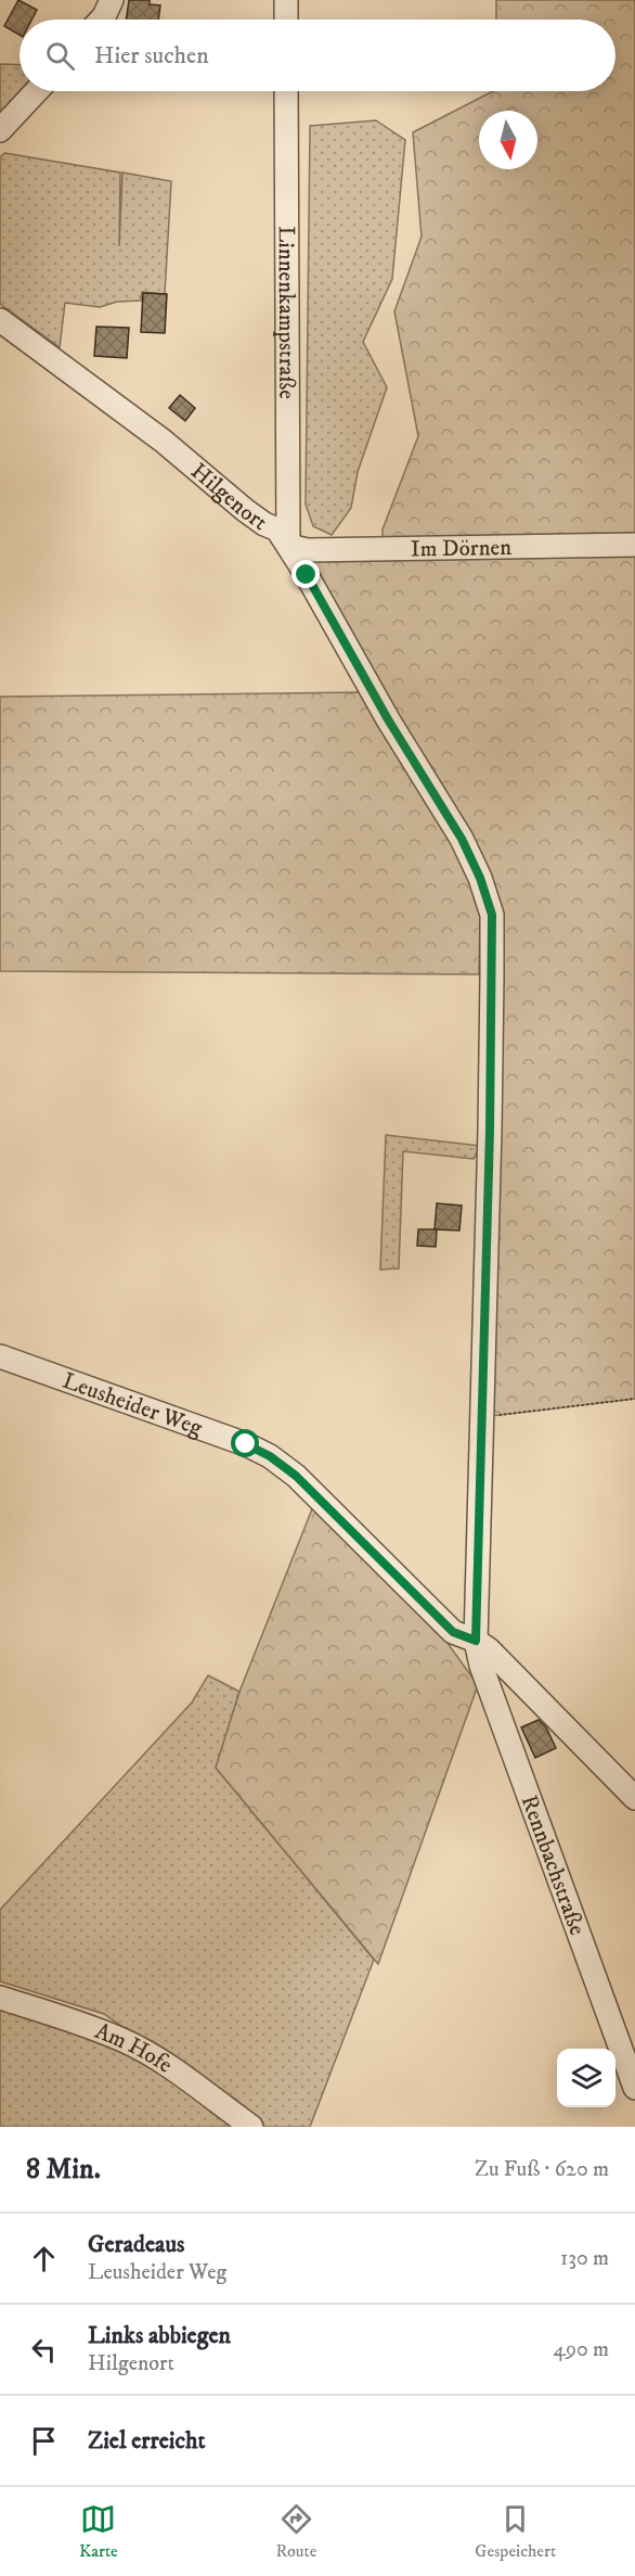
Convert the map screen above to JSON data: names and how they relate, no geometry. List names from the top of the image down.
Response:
{
  "streets": {
    "street": [
      "Linnenkampstraße",
      "Hilgenort",
      "Im Dörnen",
      "Leusheider Weg",
      "Rennbachstraße",
      "Am Hofe"
    ]
  },
  "crossings": [
    ["Linnenkampstraße", "Hilgenort"],
    ["Linnenkampstraße", "Im Dörnen"],
    ["Hilgenort", "Im Dörnen"],
    ["Hilgenort", "Leusheider Weg"],
    ["Hilgenort", "Rennbachstraße"],
    ["Leusheider Weg", "Rennbachstraße"]
  ],
  "north": "bottom",
  "page": {
    "search": "Hier suchen",
    "heading": ["8 Min.", "Zu Fuß · 620 m"],
    "list": [
      ["Geradeaus", "Leusheider Weg", "130 m"],
      ["Links abbiegen", "Hilgenort", "490 m"],
      "Ziel erreicht"
    ],
    "nav": ["Karte", "Route", "Gespeichert"]
  }
}
